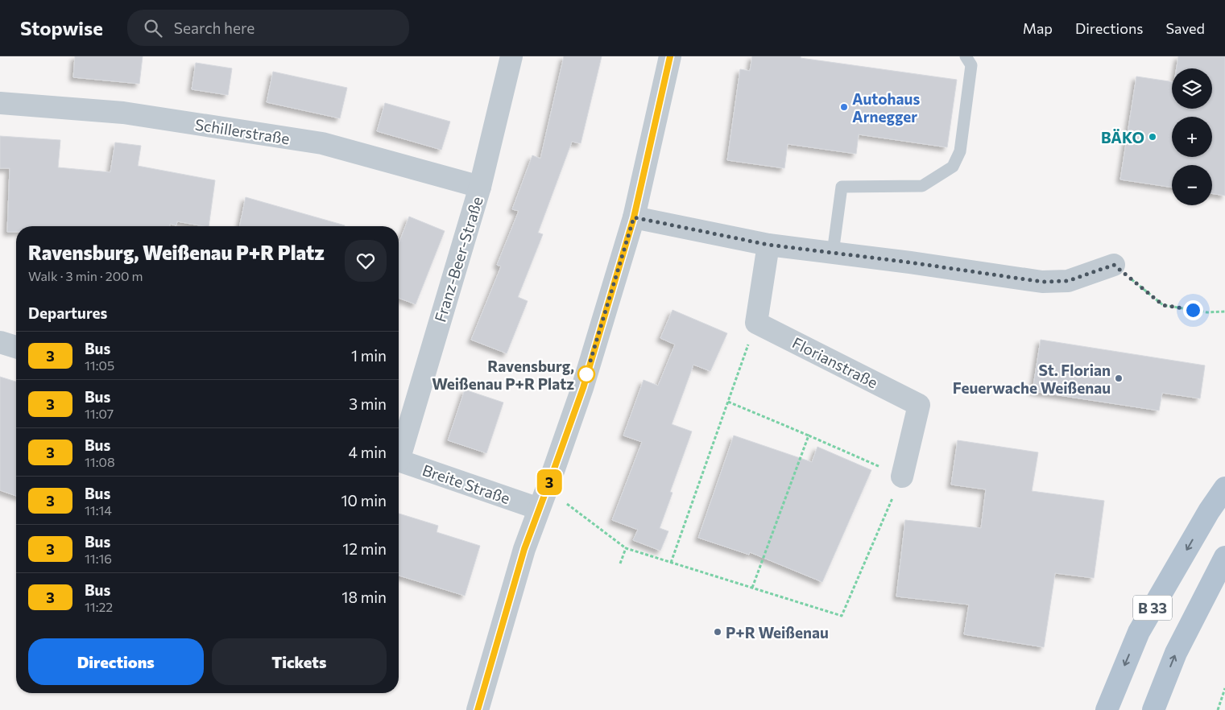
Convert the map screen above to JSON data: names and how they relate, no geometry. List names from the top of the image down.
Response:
{
  "streets": {
    "main road": ["B 33"],
    "street": [
      "Schillerstraße",
      "Franz-Beer-Straße",
      "Florianstraße",
      "Breite Straße"
    ]
  },
  "crossings": [
    ["Schillerstraße", "Franz-Beer-Straße"]
  ],
  "places": [
    "Autohaus Arnegger",
    "BÄKO",
    "Ravensburg, Weißenau P+R Platz",
    "St. Florian Feuerwache Weißenau",
    "P+R Weißenau"
  ],
  "lines": ["bus line 3"],
  "page": {
    "header": "Stopwise",
    "search": "Search here",
    "nav": ["Map", "Directions", "Saved"],
    "on_map": "3",
    "map_buttons": ["+", "−"],
    "heading": [
      ["Ravensburg, Weißenau P+R Platz", "Walk · 3 min · 200 m"],
      "Departures"
    ],
    "list": [
      {
        "mark": "3",
        "name": "Bus",
        "note": "11:05",
        "value": "1 min"
      },
      {
        "mark": "3",
        "name": "Bus",
        "note": "11:07",
        "value": "3 min"
      },
      {
        "mark": "3",
        "name": "Bus",
        "note": "11:08",
        "value": "4 min"
      },
      {
        "mark": "3",
        "name": "Bus",
        "note": "11:14",
        "value": "10 min"
      },
      {
        "mark": "3",
        "name": "Bus",
        "note": "11:16",
        "value": "12 min"
      },
      {
        "mark": "3",
        "name": "Bus",
        "note": "11:22",
        "value": "18 min"
      }
    ],
    "buttons": ["Directions", "Tickets"]
  }
}
